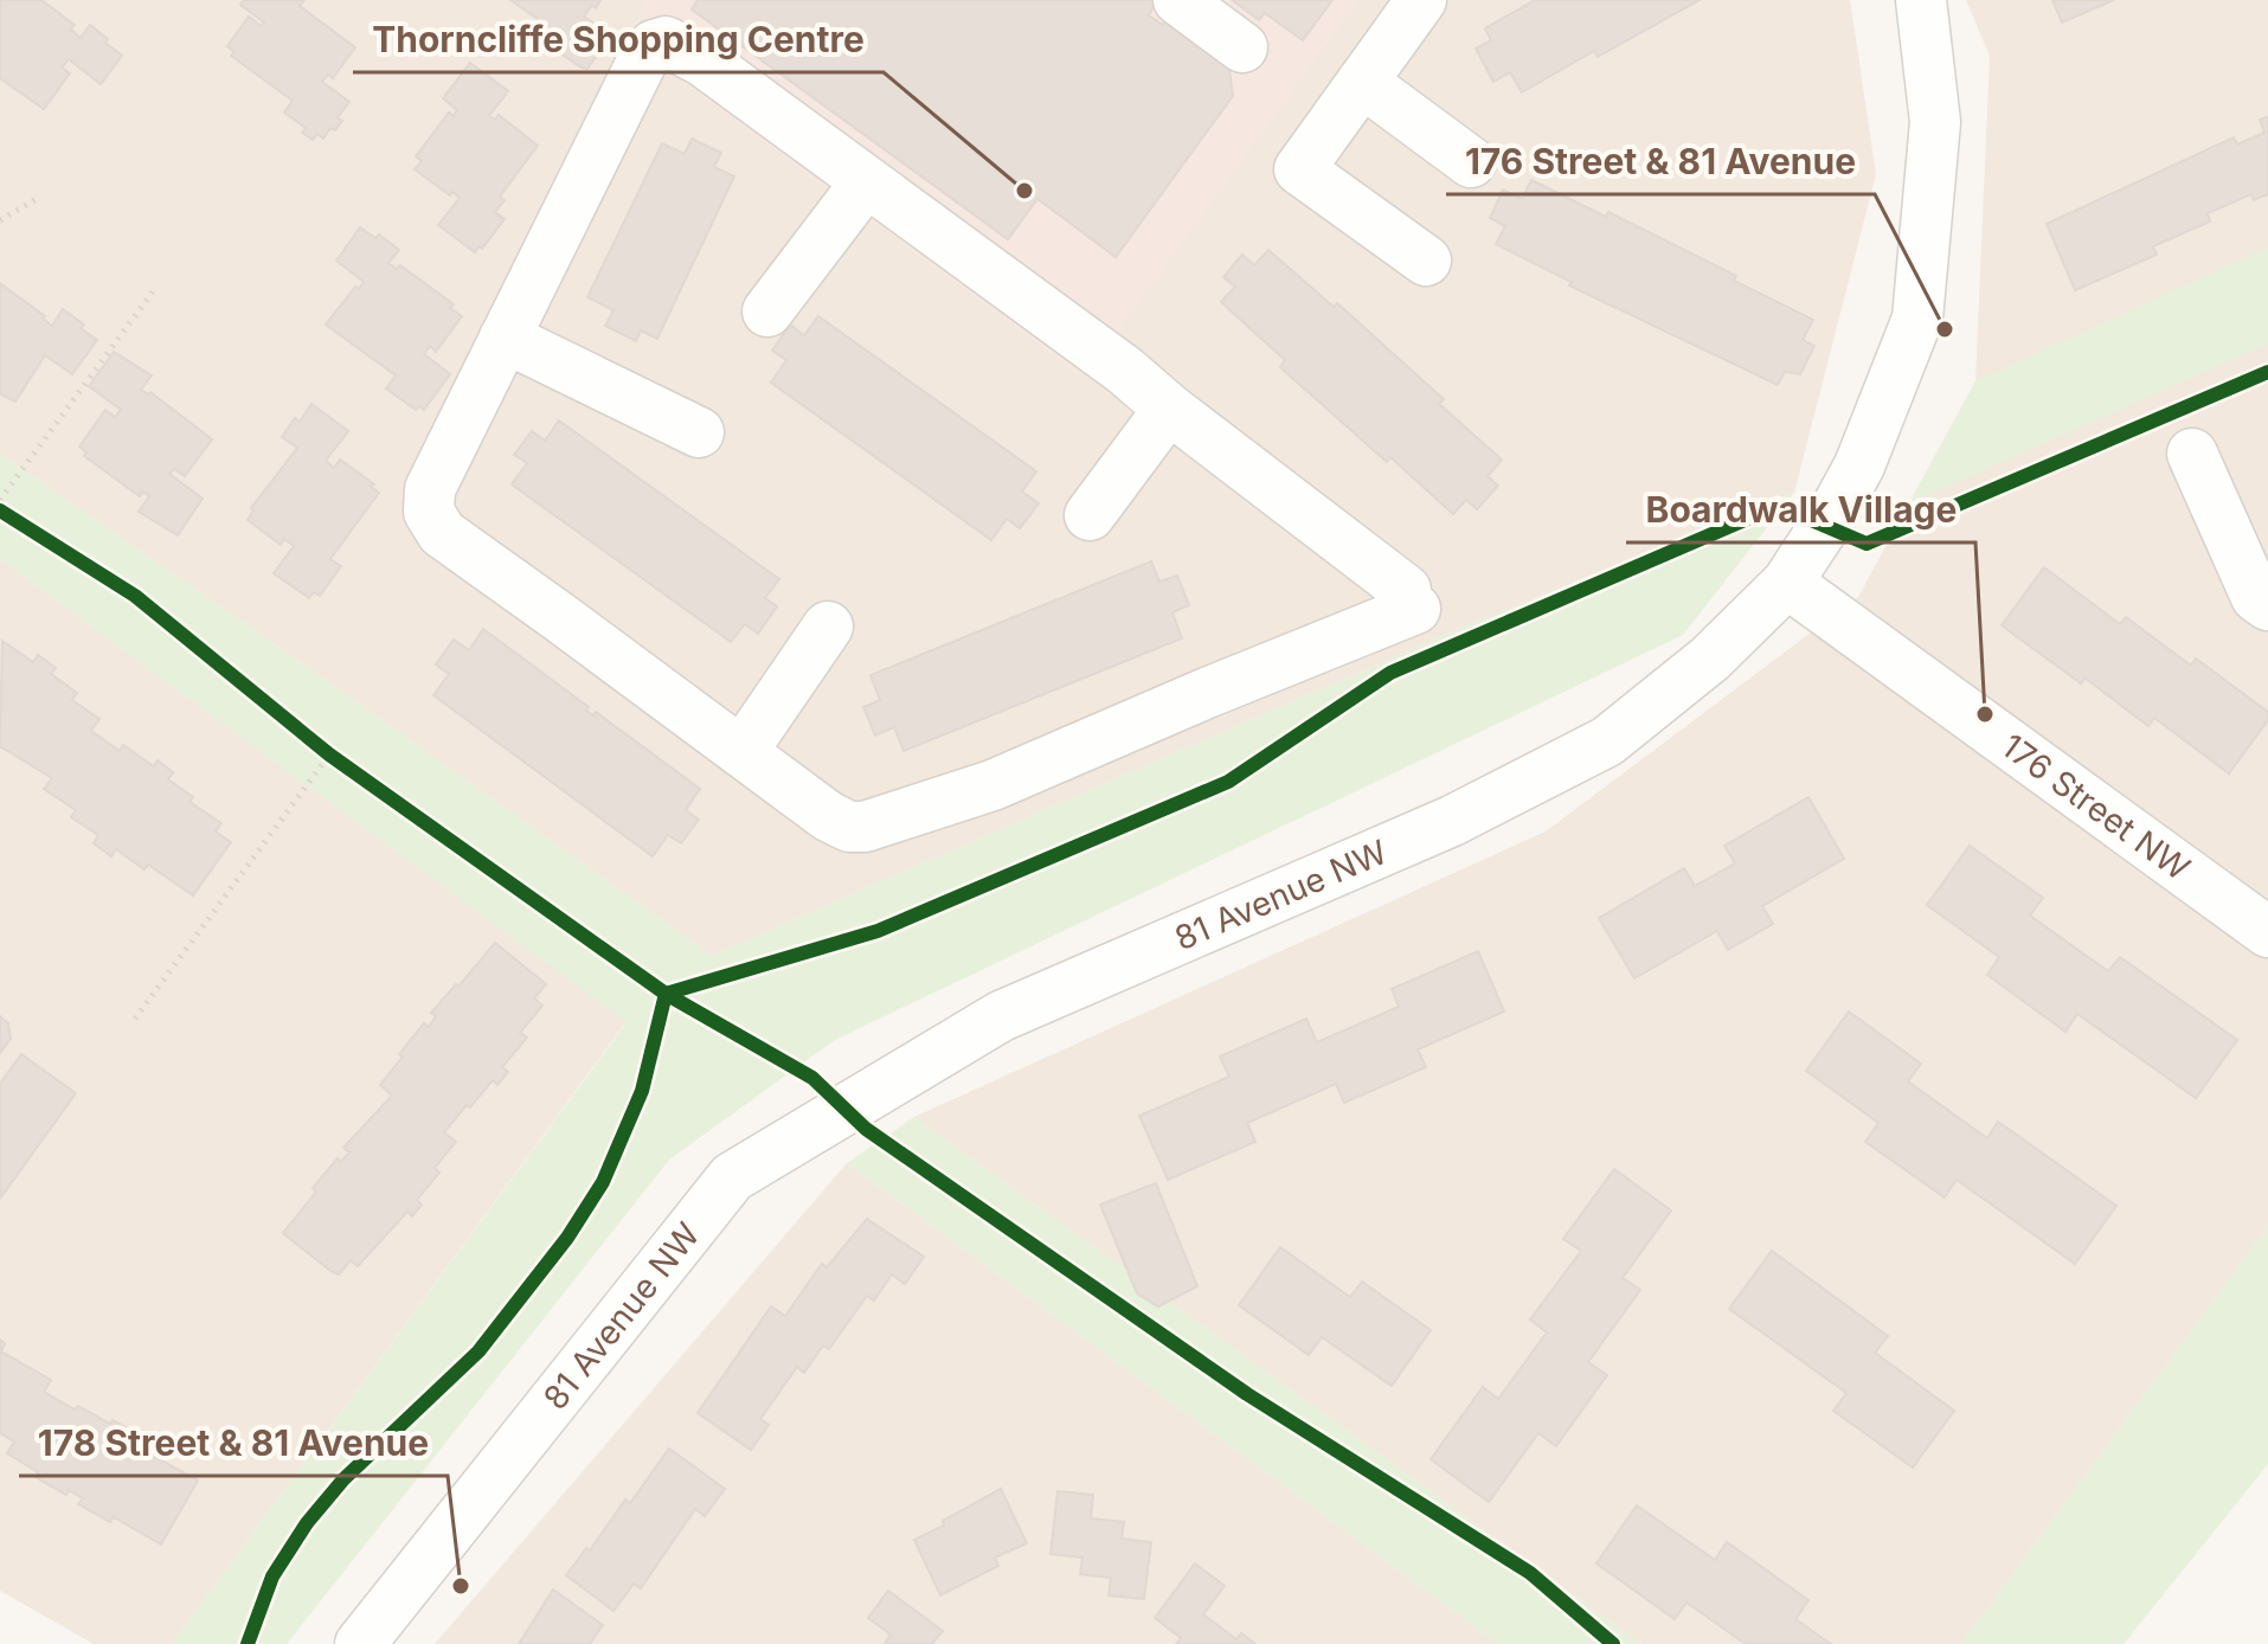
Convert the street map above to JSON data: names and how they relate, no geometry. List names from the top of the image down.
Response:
{
  "streets": {
    "street": ["176 Street NW", "81 Avenue NW"]
  },
  "crossings": [
    ["176 Street NW", "81 Avenue NW"]
  ],
  "places": [
    "Thorncliffe Shopping Centre",
    "176 Street & 81 Avenue",
    "Boardwalk Village",
    "178 Street & 81 Avenue"
  ]
}
